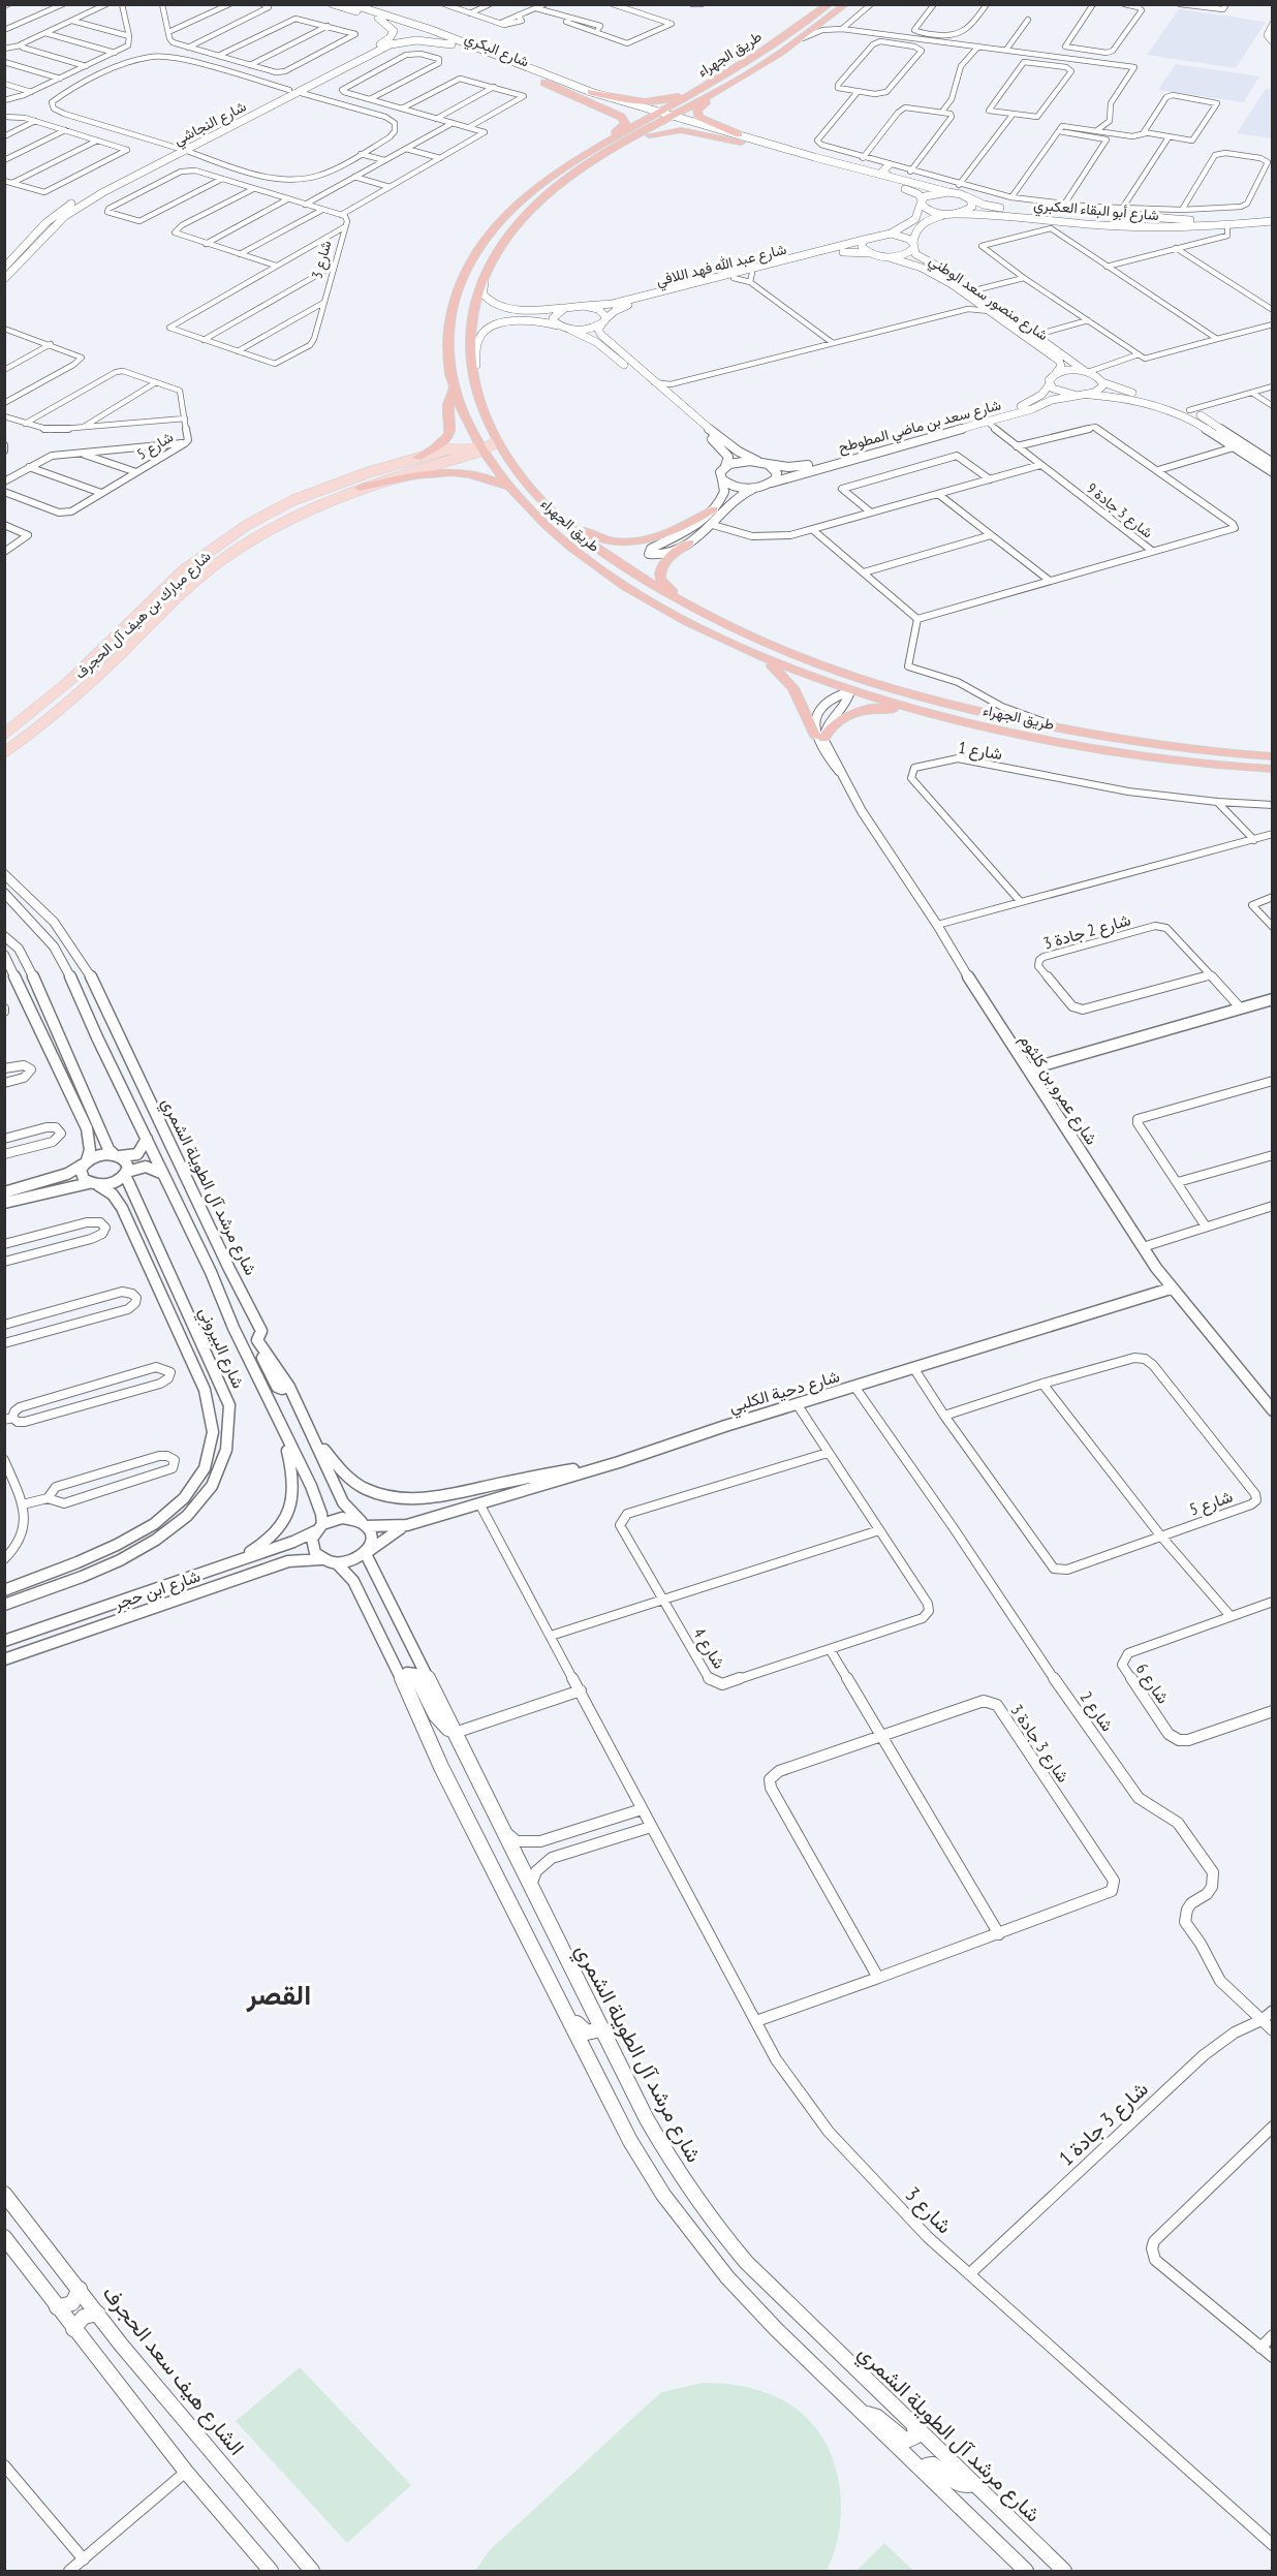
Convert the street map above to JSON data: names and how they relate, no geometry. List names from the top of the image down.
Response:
{
  "streets": {
    "highway": ["طريق الجهراء"],
    "main road": ["شارع مبارك بن هيف آل الحجرف"],
    "street": [
      "شارع البكري",
      "شارع النجاشي",
      "شارع أبو البقاء العكبري",
      "شارع 3",
      "شارع عبد الله فهد اللافي",
      "شارع منصور سعد الوطني",
      "شارع سعد بن ماضي المطوطح",
      "شارع 5",
      "شارع 3 جادة 9",
      "شارع 1",
      "شارع 2 جادة 3",
      "شارع عمرو بن كلثوم",
      "شارع مرشد آل الطويلة الشمري",
      "شارع البيروني",
      "شارع دحية الكلبي",
      "شارع ابن حجر",
      "شارع 4",
      "شارع 6",
      "شارع 2",
      "شارع 3 جادة 3",
      "شارع 3 جادة 1",
      "الشارع هيف سعد الحجرف"
    ]
  },
  "crossings": [
    ["شارع البكري", "طريق الجهراء"],
    ["شارع البكري", "شارع النجاشي"],
    ["طريق الجهراء", "شارع مبارك بن هيف آل الحجرف"],
    ["شارع 3", "شارع دحية الكلبي"],
    ["شارع 3", "شارع 3 جادة 3"],
    ["شارع 3", "شارع 3 جادة 1"],
    ["شارع عبد الله فهد اللافي", "شارع منصور سعد الوطني"],
    ["شارع سعد بن ماضي المطوطح", "شارع 3 جادة 9"],
    ["شارع 5", "شارع دحية الكلبي"],
    ["شارع عمرو بن كلثوم", "شارع دحية الكلبي"],
    ["شارع مرشد آل الطويلة الشمري", "شارع دحية الكلبي"],
    ["شارع مرشد آل الطويلة الشمري", "شارع ابن حجر"],
    ["شارع دحية الكلبي", "شارع ابن حجر"],
    ["شارع دحية الكلبي", "شارع 4"],
    ["شارع دحية الكلبي", "شارع 2"],
    ["شارع 2", "شارع 3 جادة 1"]
  ],
  "districts": ["القصر"]
}
